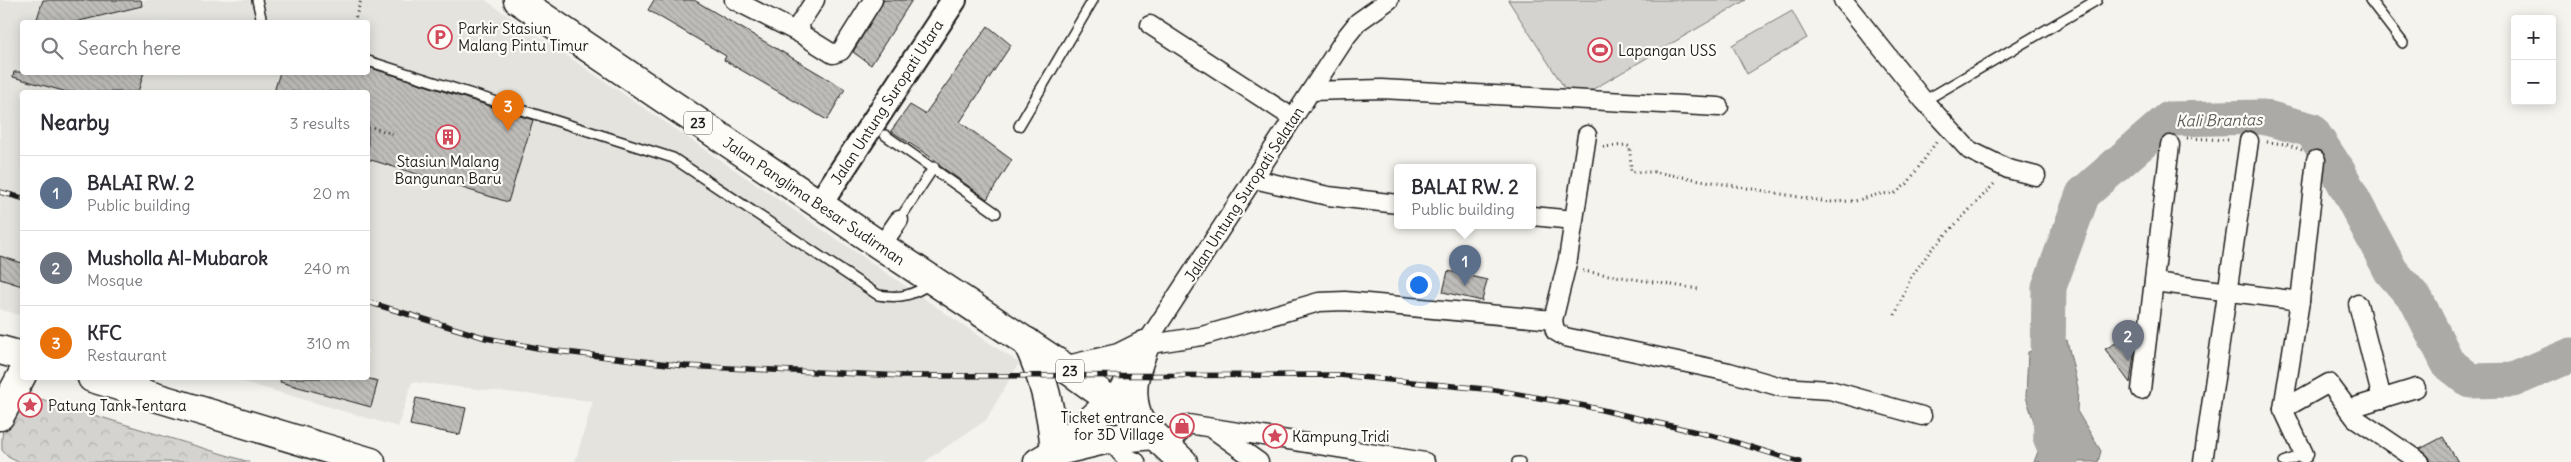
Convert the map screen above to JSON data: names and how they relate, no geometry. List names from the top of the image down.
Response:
{
  "streets": {
    "main road": ["23", "Jalan Panglima Besar Sudirman"],
    "street": ["Jalan Untung Suropati Utara", "Jalan Untung Suropati Selatan"]
  },
  "crossings": [
    ["Jalan Untung Suropati Utara", "Jalan Panglima Besar Sudirman"],
    ["23", "Jalan Untung Suropati Selatan"],
    ["23", "Jalan Panglima Besar Sudirman"],
    ["Jalan Untung Suropati Selatan", "Jalan Panglima Besar Sudirman"]
  ],
  "water": ["Kali Brantas"],
  "places": {
    "parking": ["Parkir Stasiun Malang Pintu Timur"],
    "sports": ["Lapangan USS"],
    "building": ["Stasiun Malang Bangunan Baru"],
    "place": ["Patung Tank Tentara", "Kampung Tridi"],
    "shop": ["Ticket entrance for 3D Village"]
  },
  "page": {
    "map_buttons": ["+", "−"],
    "search": "Search here",
    "pins": ["3", "1", "2"],
    "heading": ["Nearby", "3 results"],
    "list": [
      {
        "mark": "1",
        "name": "BALAI RW. 2",
        "note": "Public building",
        "value": "20 m"
      },
      {
        "mark": "2",
        "name": "Musholla Al-Mubarok",
        "note": "Mosque",
        "value": "240 m"
      },
      {
        "mark": "3",
        "name": "KFC",
        "note": "Restaurant",
        "value": "310 m"
      }
    ],
    "popup": ["BALAI RW. 2", "Public building"]
  }
}
